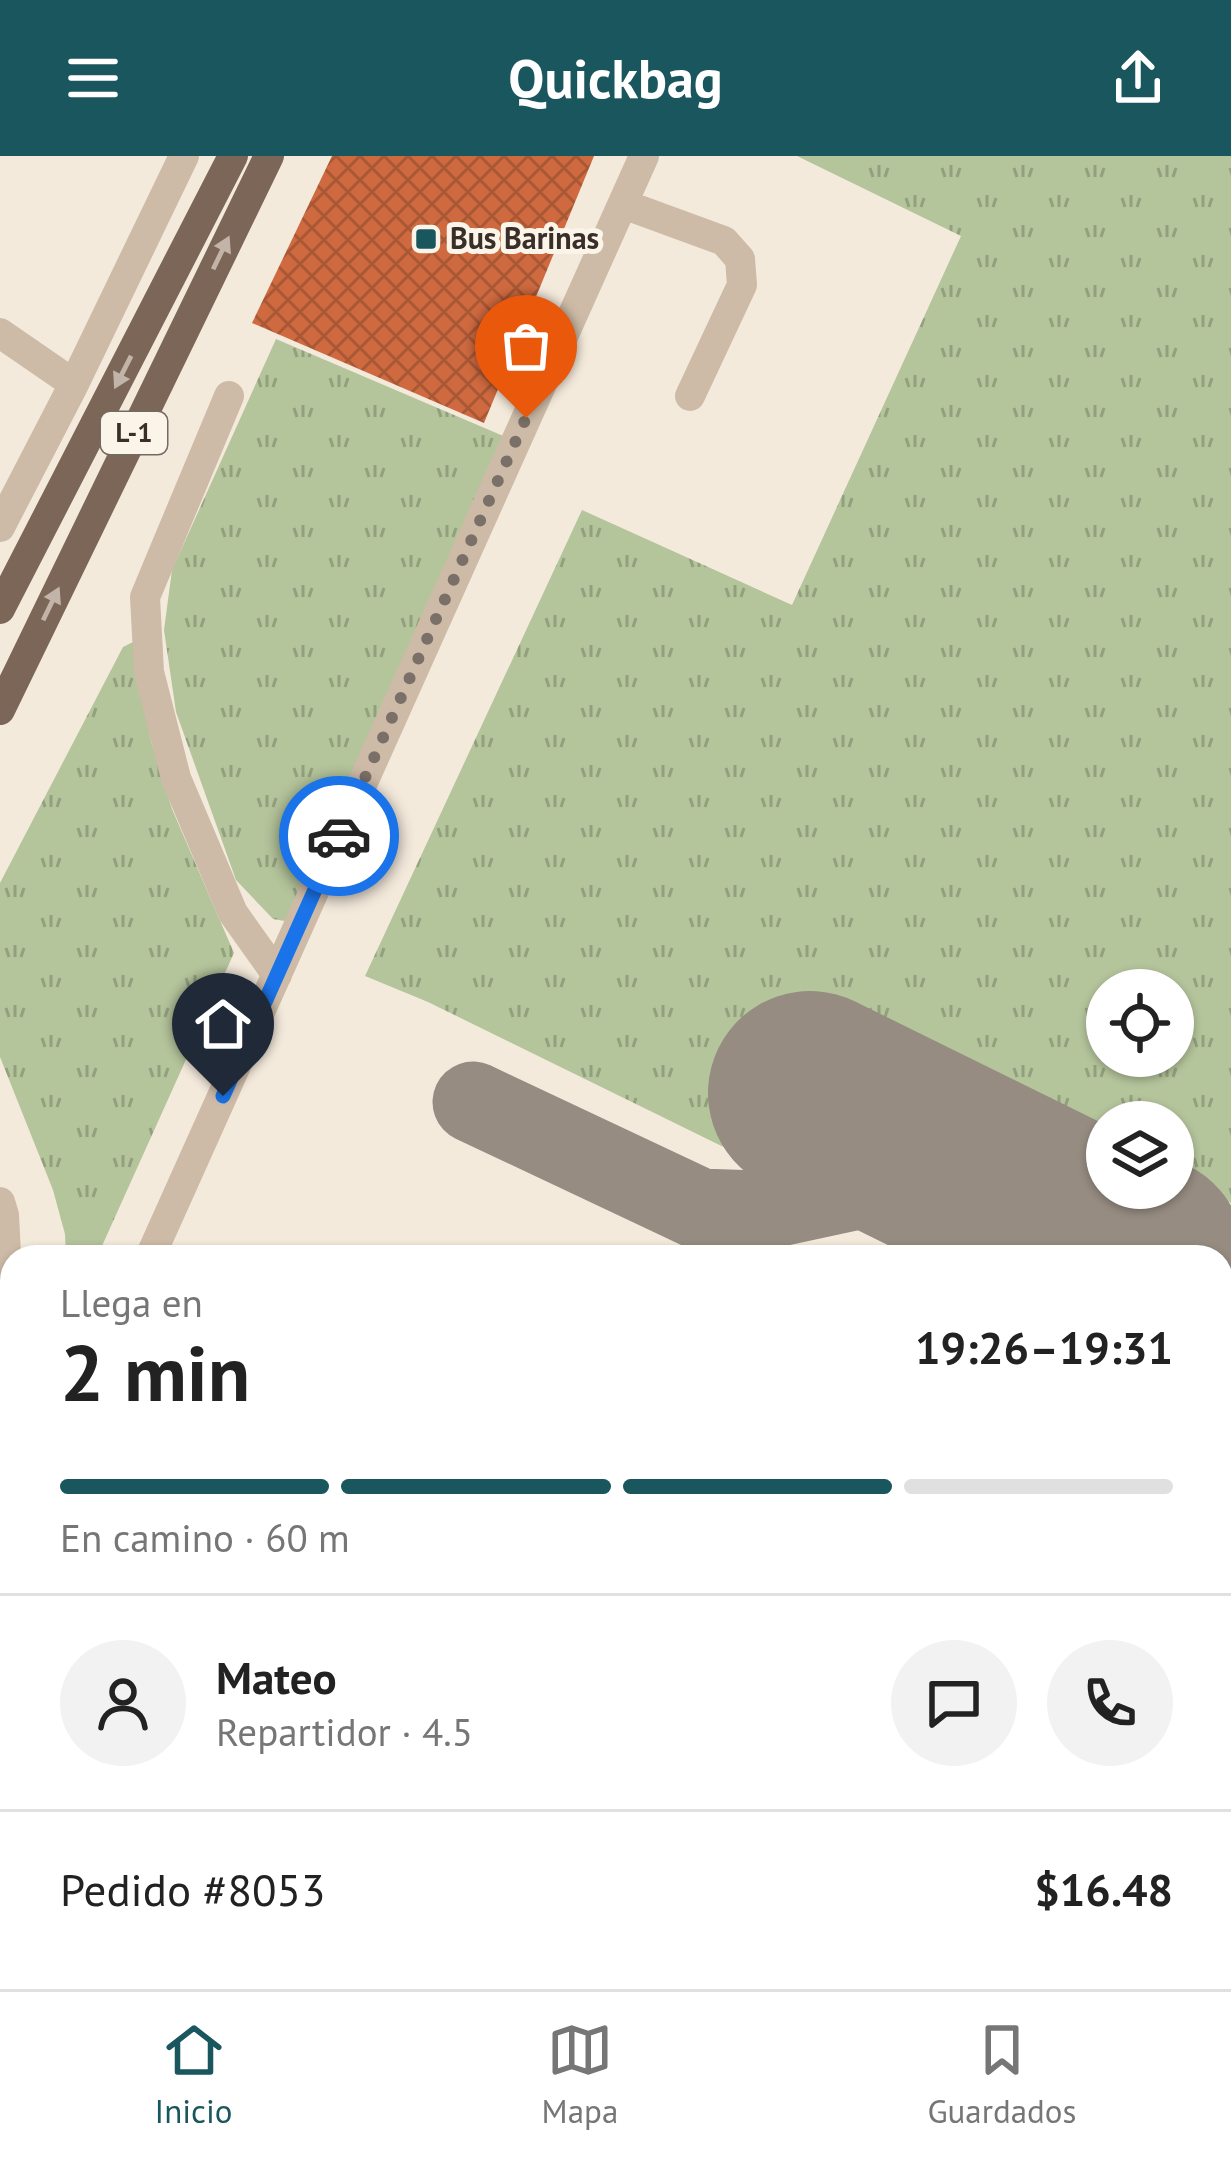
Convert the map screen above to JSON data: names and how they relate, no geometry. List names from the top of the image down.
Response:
{
  "streets": {
    "main road": ["L-1"]
  },
  "places": {
    "transit": ["Bus Barinas"]
  },
  "page": {
    "header": "Quickbag",
    "heading": ["2 min", "Llega en", "19:26–19:31"],
    "panel": [
      "Mateo",
      "Repartidor · 4.5",
      "Pedido #8053",
      "$16.48"
    ],
    "bar": "En camino · 60 m",
    "tabs": ["Inicio", "Mapa", "Guardados"]
  }
}
